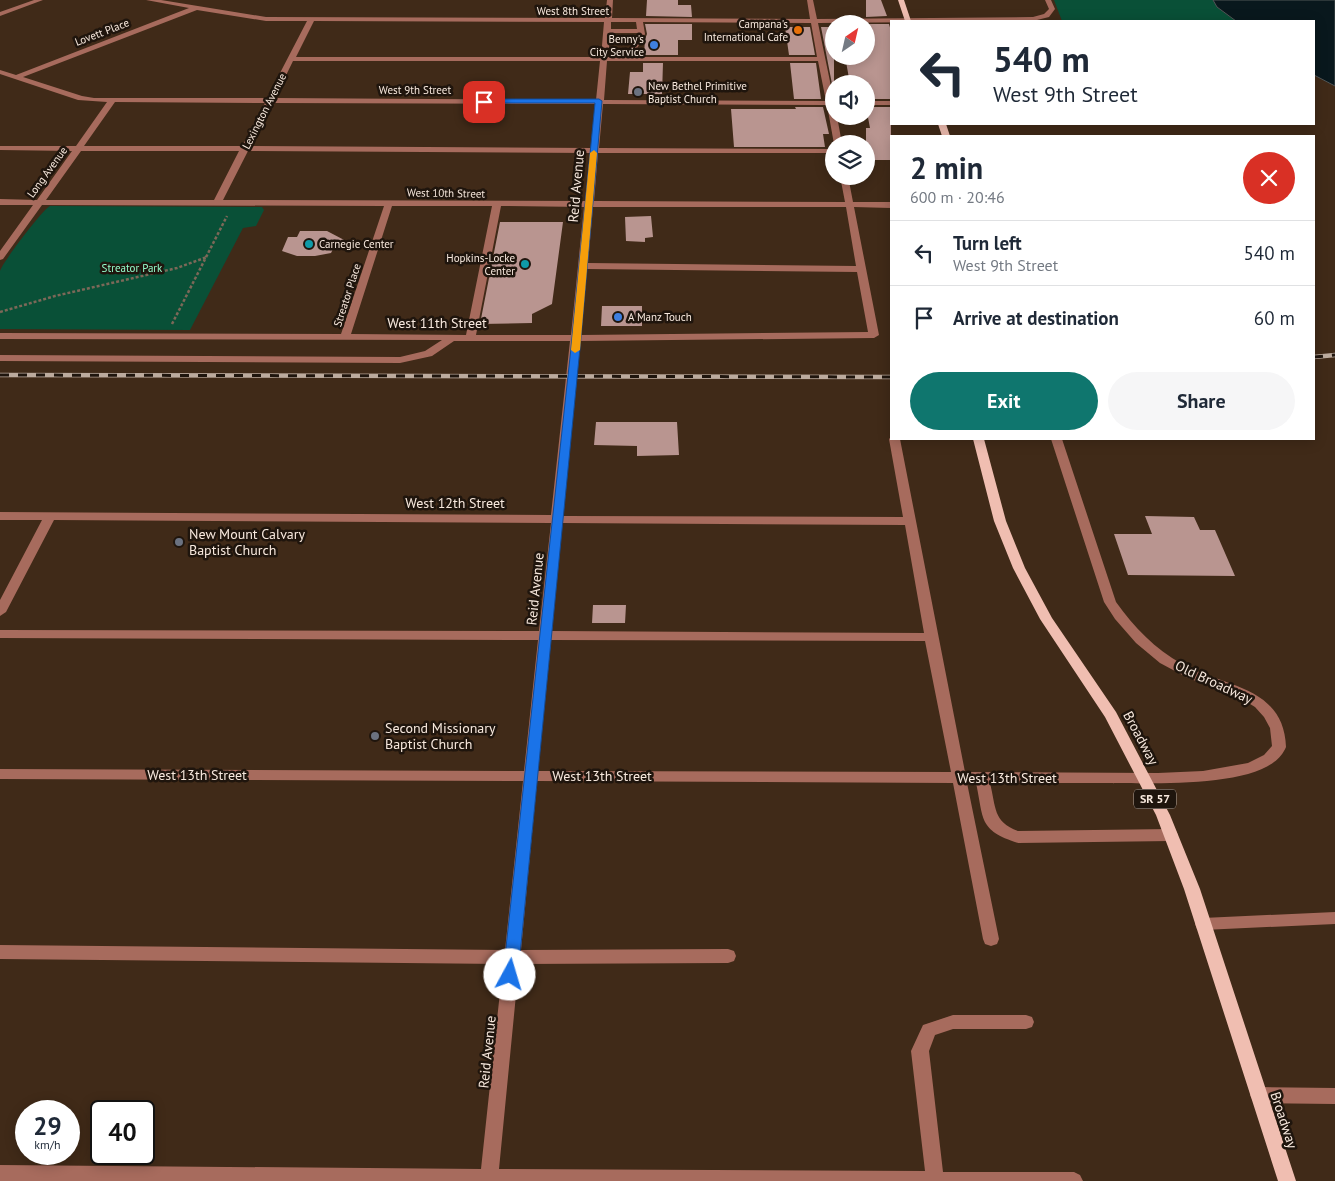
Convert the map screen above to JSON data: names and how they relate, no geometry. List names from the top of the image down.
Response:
{
  "streets": {
    "main road": ["Broadway", "SR 57"],
    "street": [
      "West 8th Street",
      "Lovett Place",
      "West 9th Street",
      "Lexington Avenue",
      "Long Avenue",
      "Reid Avenue",
      "West 10th Street",
      "Streator Place",
      "West 11th Street",
      "West 12th Street",
      "Old Broadway",
      "West 13th Street"
    ]
  },
  "crossings": [
    ["West 8th Street", "Lovett Place"],
    ["West 8th Street", "Lexington Avenue"],
    ["West 8th Street", "Reid Avenue"],
    ["Lovett Place", "West 9th Street"],
    ["West 9th Street", "Lexington Avenue"],
    ["West 9th Street", "Long Avenue"],
    ["West 9th Street", "Reid Avenue"],
    ["Lexington Avenue", "West 10th Street"],
    ["Long Avenue", "West 10th Street"],
    ["Reid Avenue", "West 10th Street"],
    ["Reid Avenue", "West 11th Street"],
    ["Reid Avenue", "West 12th Street"],
    ["Reid Avenue", "West 13th Street"],
    ["West 10th Street", "Streator Place"],
    ["Streator Place", "West 11th Street"],
    ["Old Broadway", "Broadway"],
    ["Old Broadway", "West 13th Street"],
    ["Broadway", "West 13th Street"]
  ],
  "parks": ["Streator Park"],
  "places": [
    "Campana's International Cafe",
    "Benny's City Service",
    "New Bethel Primitive Baptist Church",
    "Carnegie Center",
    "Hopkins-Locke Center",
    "A Manz Touch",
    "New Mount Calvary Baptist Church",
    "Second Missionary Baptist Church"
  ],
  "north": "top right",
  "page": {
    "turn": ["540 m", "West 9th Street"],
    "heading": ["2 min", "600 m · 20:46"],
    "list": [
      {
        "name": "Turn left",
        "note": "West 9th Street",
        "value": "540 m"
      },
      {
        "name": "Arrive at destination",
        "value": "60 m"
      }
    ],
    "buttons": ["Exit", "Share"],
    "speed": "29 km/h",
    "limit": "40"
  }
}
